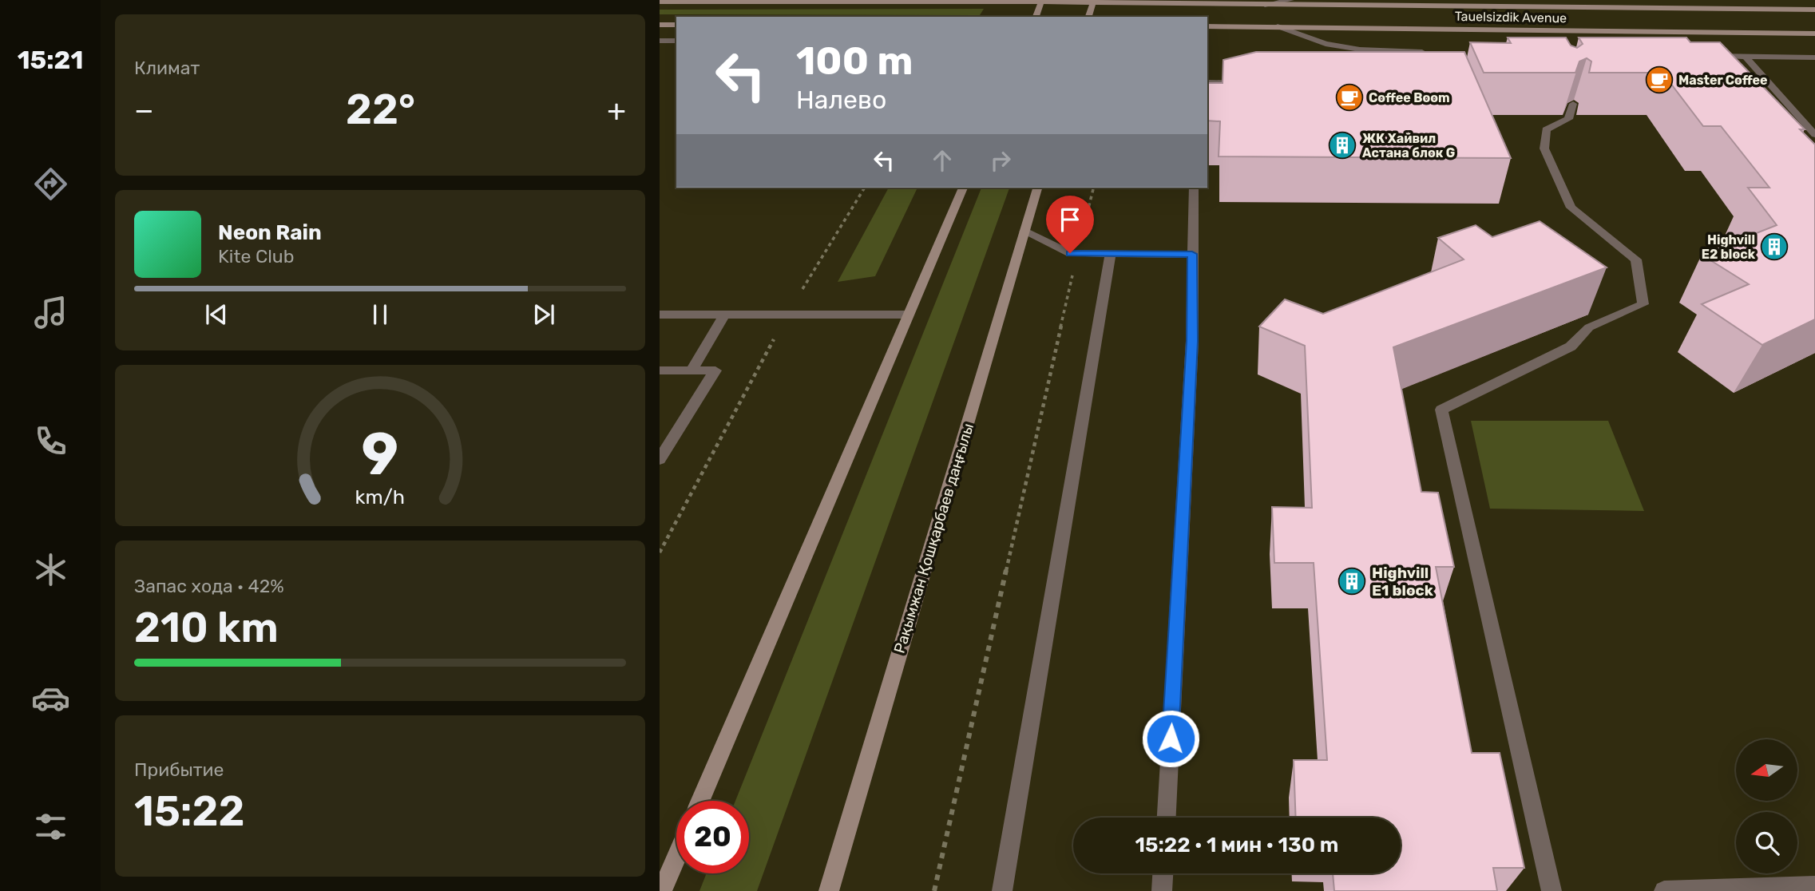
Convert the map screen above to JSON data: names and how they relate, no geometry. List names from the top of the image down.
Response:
{
  "streets": {
    "main road": ["Tauelsizdik Avenue", "Рақымжан Қошқарбаев даңғылы"]
  },
  "places": {
    "cafe": ["Master Coffee", "Coffee Boom"],
    "building": ["ЖК Хайвил Астана блок G", "Highvill E2 block", "Highvill E1 block"]
  },
  "north": "left",
  "page": {
    "tabs": "15:21",
    "tile": [
      "Климат",
      ["Запас хода · 42%", "210 km"],
      ["Прибытие", "15:22"]
    ],
    "turn": ["100 m", "Налево"],
    "heat": ["−", "22°", "+"],
    "song": ["Neon Rain", "Kite Club"],
    "limit": "20",
    "trip": "15:22 · 1 мин · 130 m",
    "gauge": ["9", "km/h"]
  }
}
